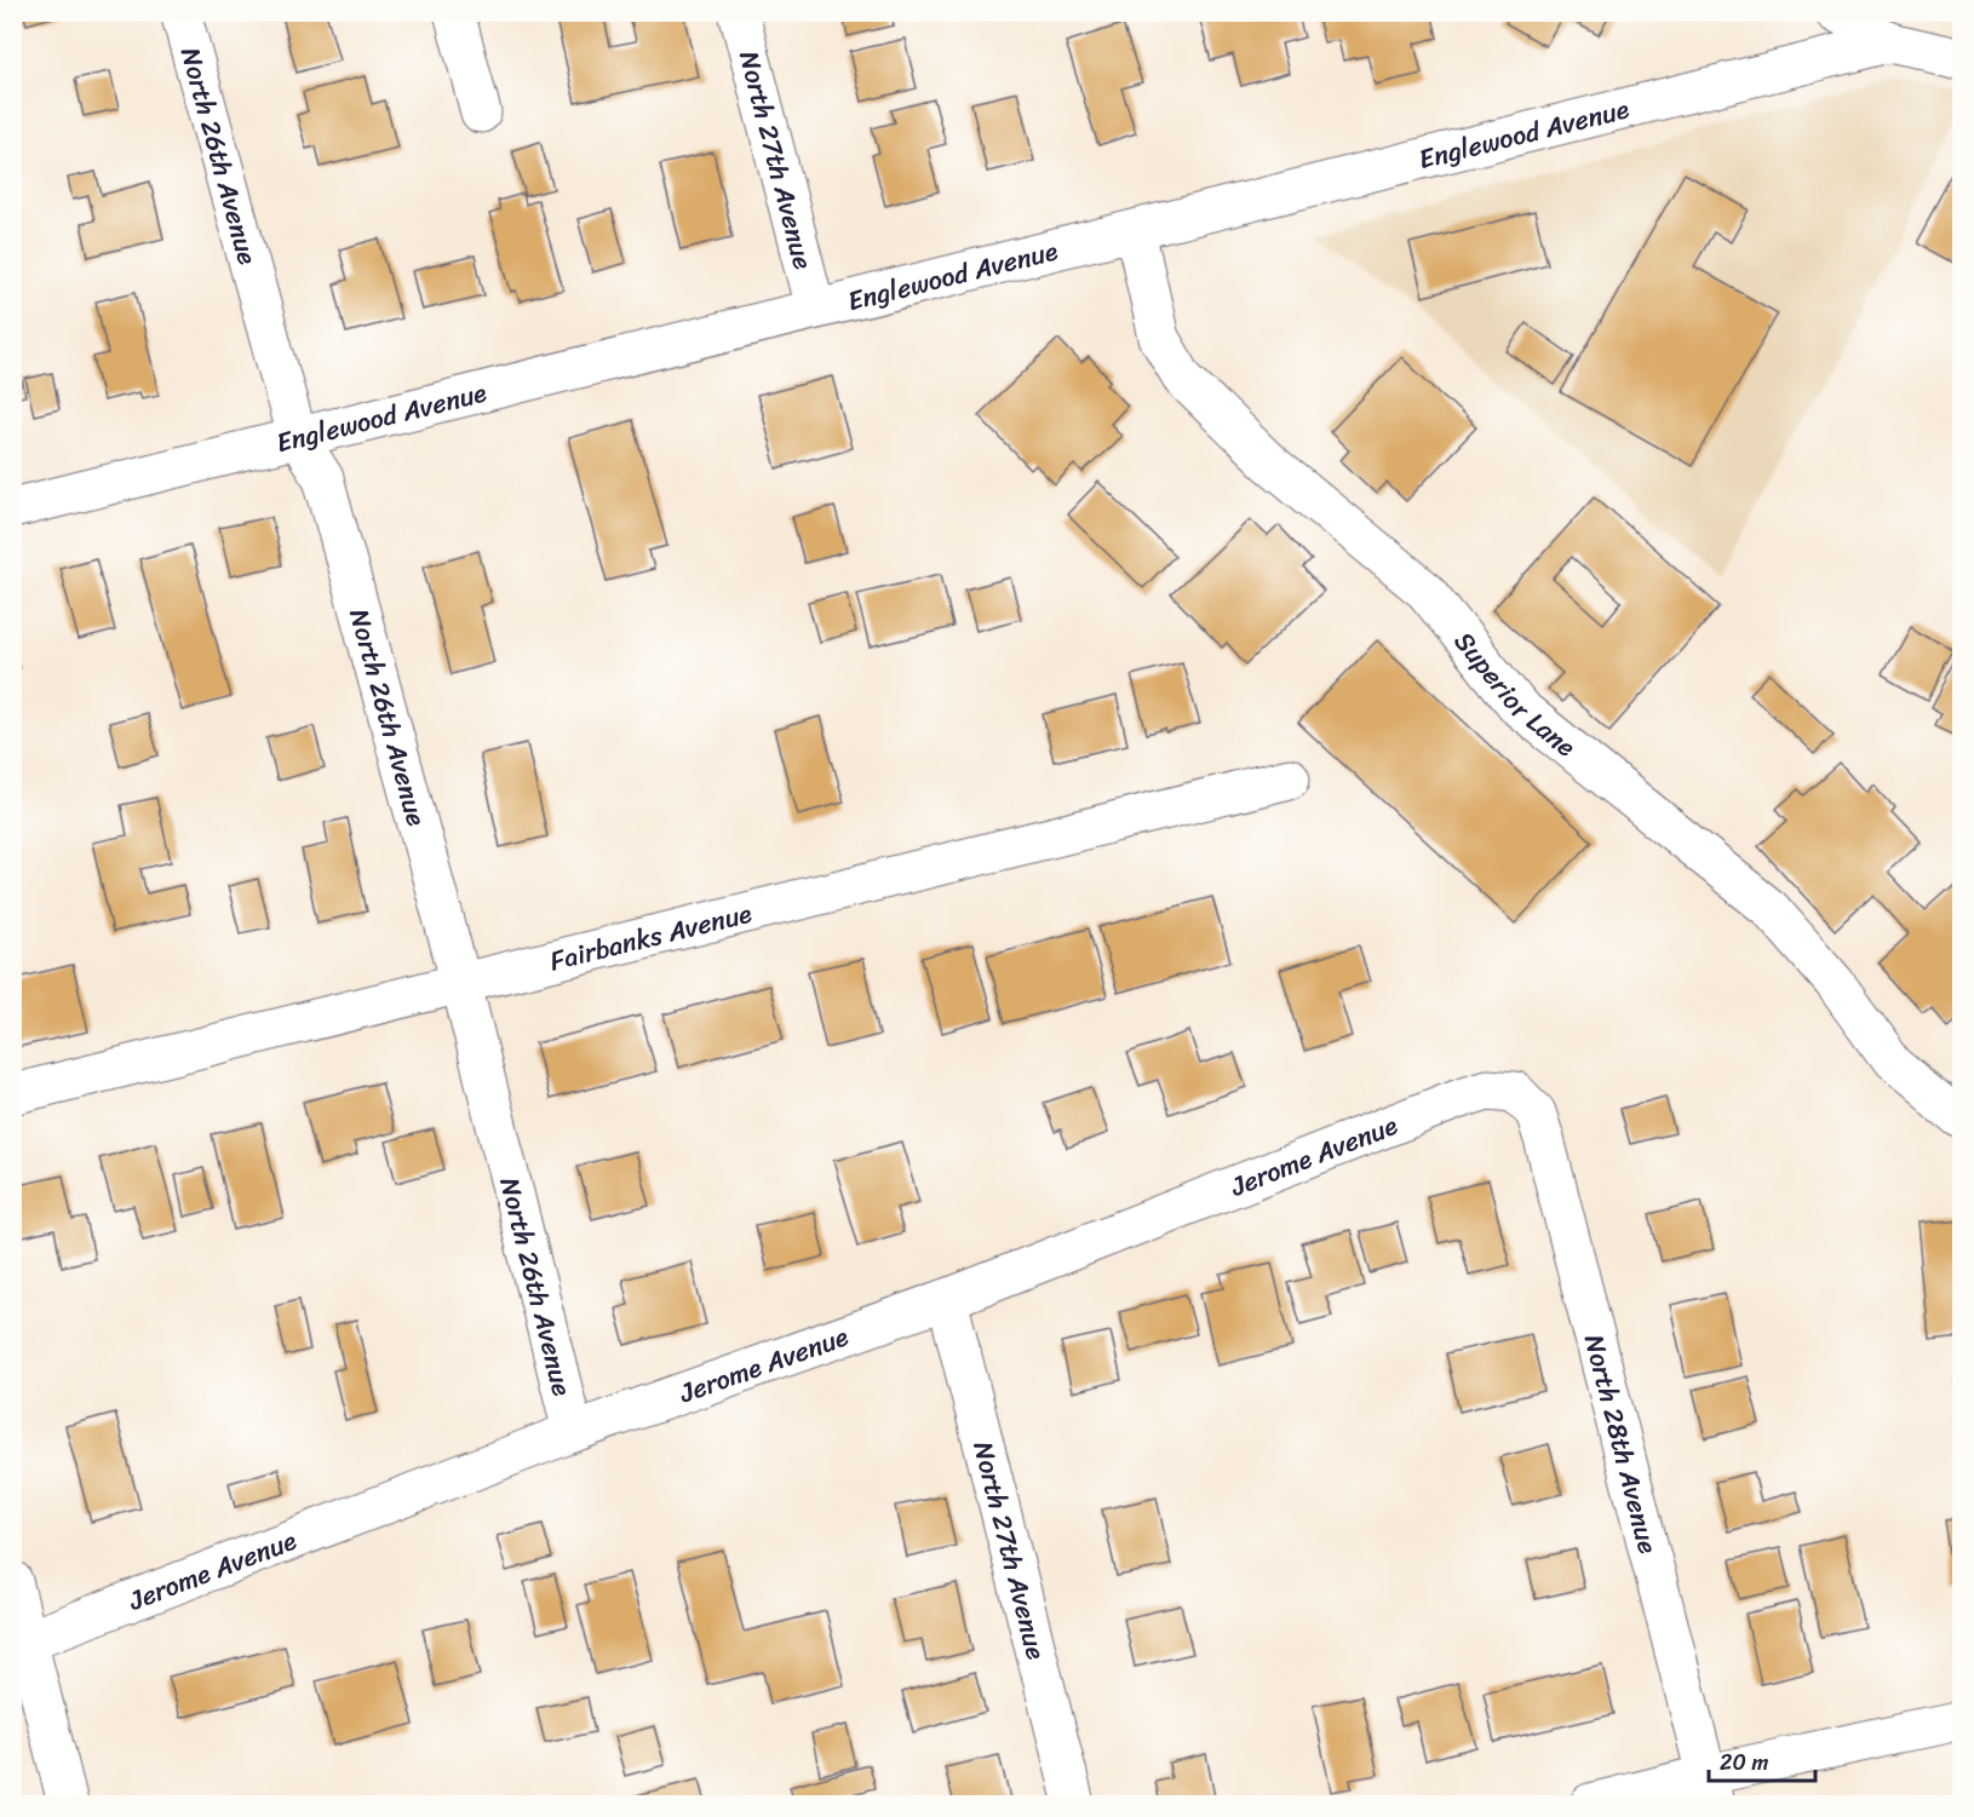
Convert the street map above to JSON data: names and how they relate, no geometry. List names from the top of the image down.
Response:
{
  "streets": {
    "street": [
      "Englewood Avenue",
      "North 26th Avenue",
      "North 27th Avenue",
      "Superior Lane",
      "Fairbanks Avenue",
      "Jerome Avenue",
      "North 28th Avenue"
    ]
  },
  "crossings": [
    ["Englewood Avenue", "North 26th Avenue"],
    ["Englewood Avenue", "North 27th Avenue"],
    ["Englewood Avenue", "Superior Lane"],
    ["North 26th Avenue", "Fairbanks Avenue"],
    ["North 26th Avenue", "Jerome Avenue"],
    ["North 27th Avenue", "Jerome Avenue"],
    ["Jerome Avenue", "North 28th Avenue"]
  ],
  "scale_bar": "20 m"
}
